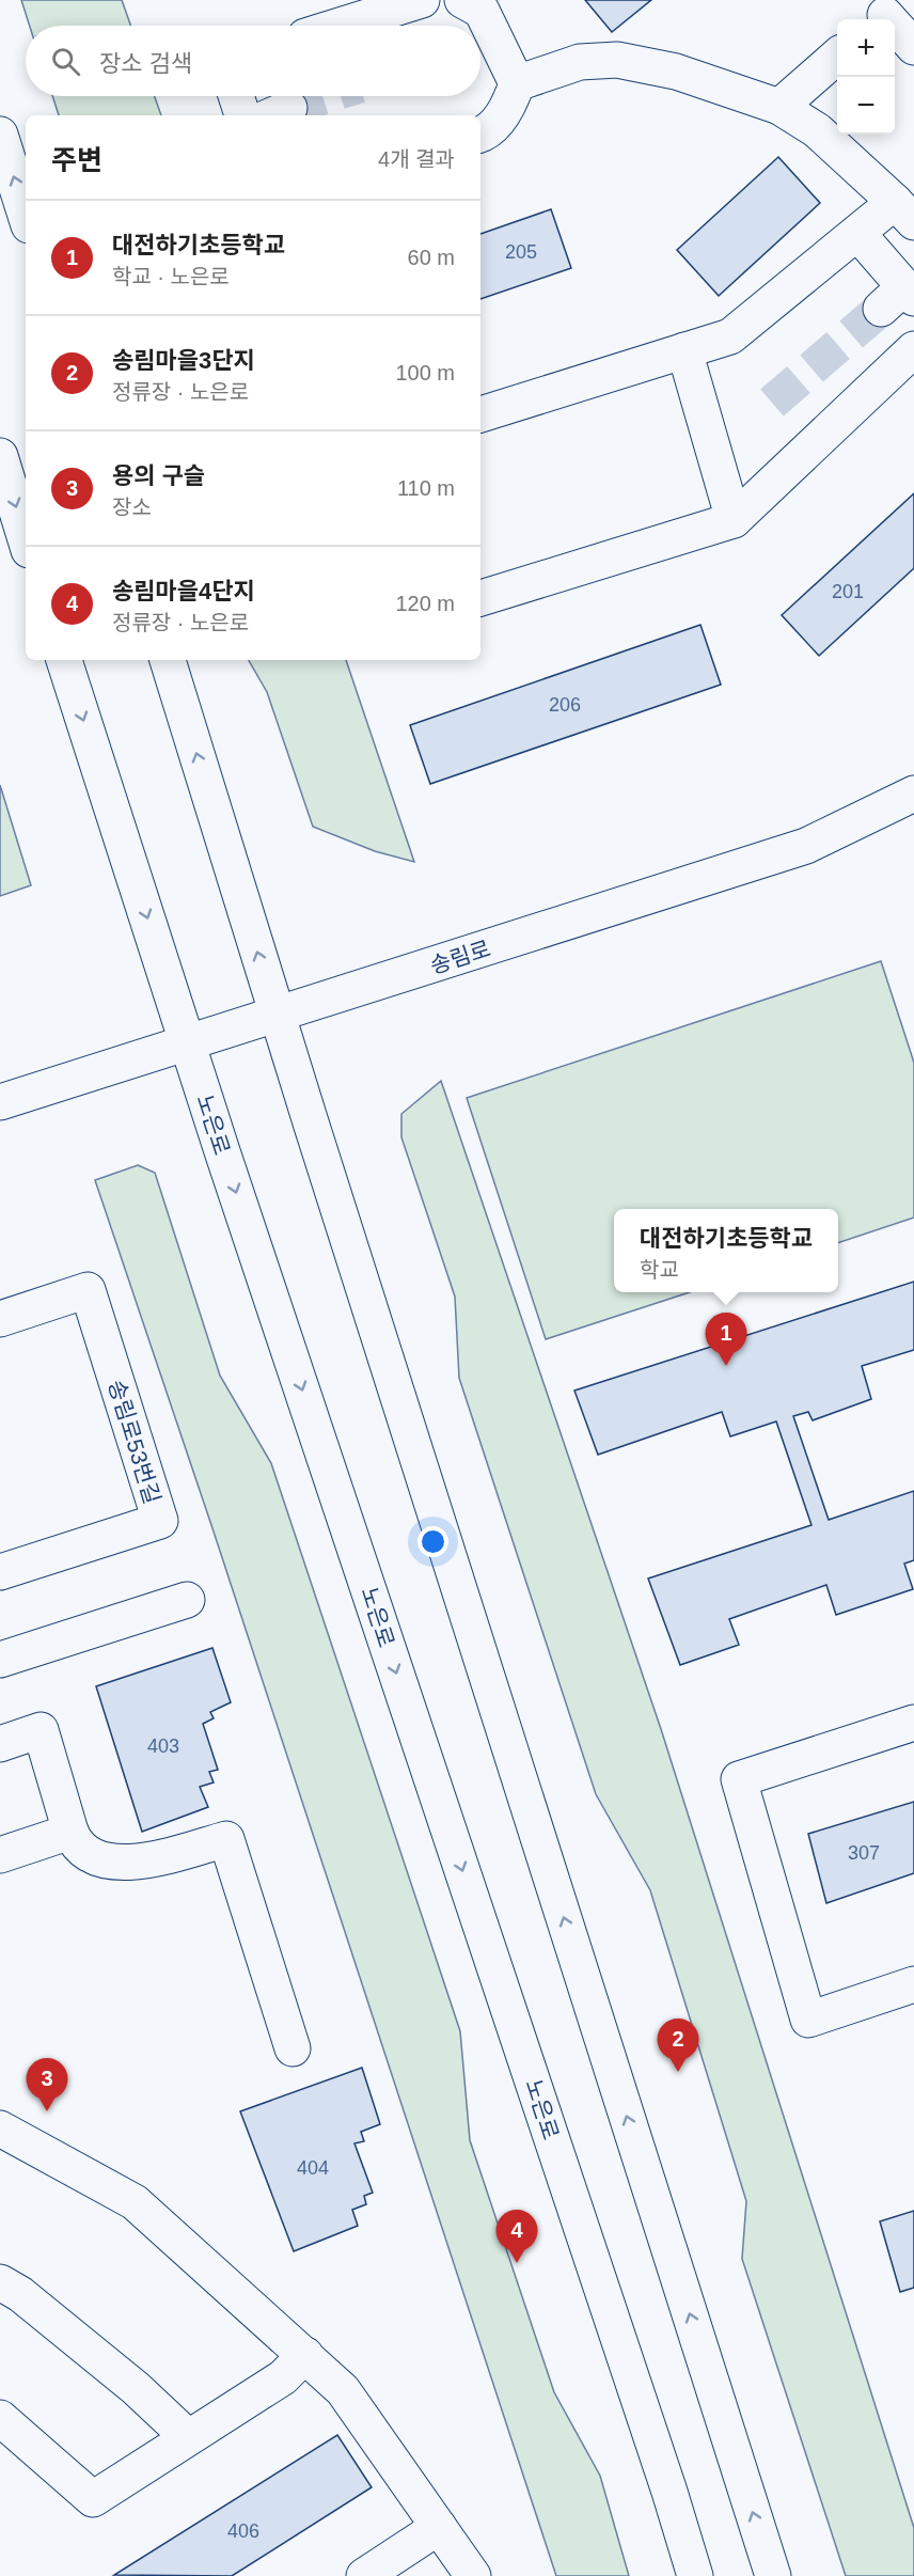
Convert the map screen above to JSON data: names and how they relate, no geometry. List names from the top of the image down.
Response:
{
  "streets": {
    "street": ["송림로", "노은로", "송림로53번길"]
  },
  "crossings": [
    ["송림로", "노은로"]
  ],
  "house_numbers": [
    "205",
    "201",
    "206",
    "403",
    "307",
    "404",
    "406"
  ],
  "page": {
    "map_buttons": ["+", "−"],
    "search": "장소 검색",
    "heading": ["주변", "4개 결과"],
    "list": [
      {
        "mark": "1",
        "name": "대전하기초등학교",
        "note": "학교 · 노은로",
        "value": "60 m"
      },
      {
        "mark": "2",
        "name": "송림마을3단지",
        "note": "정류장 · 노은로",
        "value": "100 m"
      },
      {
        "mark": "3",
        "name": "용의 구슬",
        "note": "장소",
        "value": "110 m"
      },
      {
        "mark": "4",
        "name": "송림마을4단지",
        "note": "정류장 · 노은로",
        "value": "120 m"
      }
    ],
    "popup": ["대전하기초등학교", "학교"],
    "pins": [
      "1",
      "2",
      "3",
      "4"
    ]
  }
}
